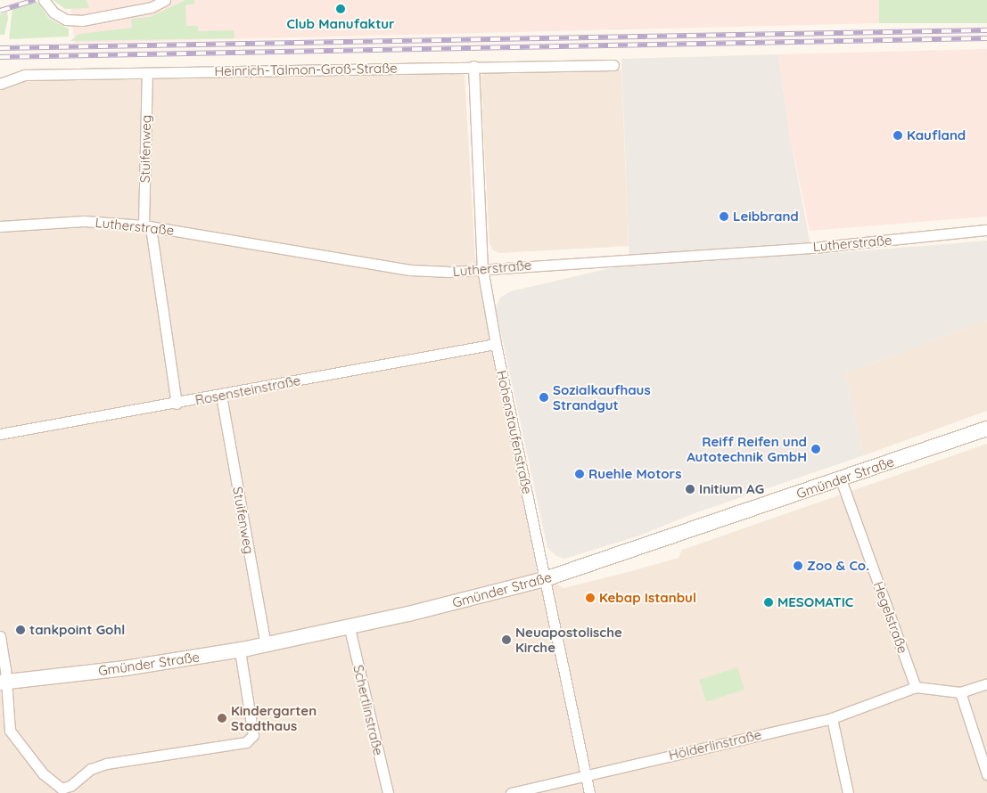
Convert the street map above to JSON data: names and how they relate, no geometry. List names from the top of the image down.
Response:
{
  "streets": {
    "street": [
      "Heinrich-Talmon-Groß-Straße",
      "Stuifenweg",
      "Lutherstraße",
      "Rosensteinstraße",
      "Hohenstaufenstraße",
      "Gmünder Straße",
      "Hegelstraße",
      "Schertlinstraße",
      "Hölderlinstraße"
    ]
  },
  "crossings": [
    ["Heinrich-Talmon-Groß-Straße", "Stuifenweg"],
    ["Heinrich-Talmon-Groß-Straße", "Hohenstaufenstraße"],
    ["Stuifenweg", "Lutherstraße"],
    ["Stuifenweg", "Rosensteinstraße"],
    ["Stuifenweg", "Gmünder Straße"],
    ["Lutherstraße", "Hohenstaufenstraße"],
    ["Rosensteinstraße", "Hohenstaufenstraße"],
    ["Hohenstaufenstraße", "Gmünder Straße"],
    ["Hohenstaufenstraße", "Hölderlinstraße"],
    ["Gmünder Straße", "Hegelstraße"],
    ["Gmünder Straße", "Schertlinstraße"],
    ["Hegelstraße", "Hölderlinstraße"]
  ],
  "places": [
    "Club Manufaktur",
    "Kaufland",
    "Leibbrand",
    "Sozialkaufhaus Strandgut",
    "Reiff Reifen und Autotechnik GmbH",
    "Ruehle Motors",
    "Initium AG",
    "Zoo & Co.",
    "Kebap Istanbul",
    "MESOMATIC",
    "tankpoint Gohl",
    "Neuapostolische Kirche",
    "Kindergarten Stadthaus"
  ]
}
